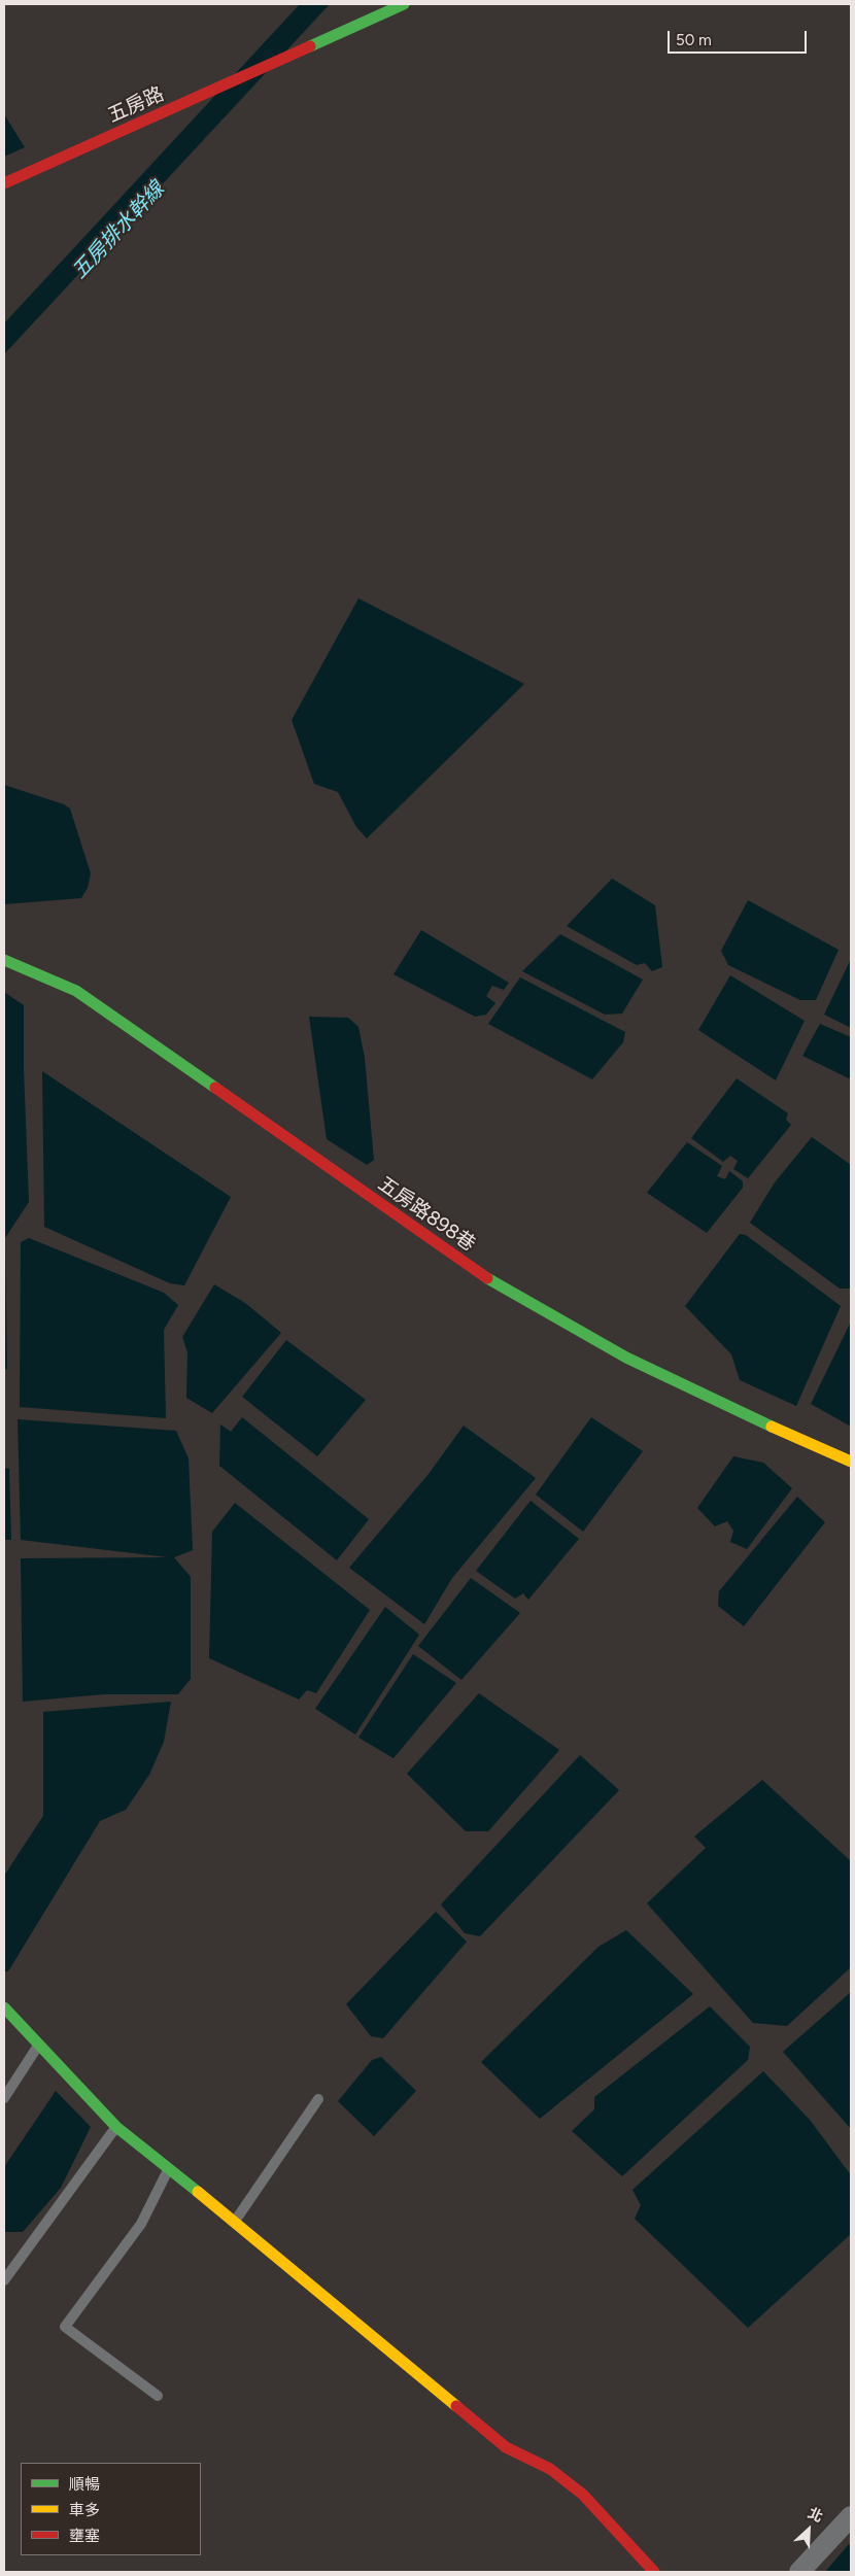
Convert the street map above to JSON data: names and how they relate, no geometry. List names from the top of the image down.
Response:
{
  "streets": {
    "street": ["五房路", "五房路898巷"]
  },
  "water": ["五房排水幹線"],
  "legend": ["順暢", "車多", "壅塞"],
  "scale_bar": "50 m",
  "north": "top right"
}
